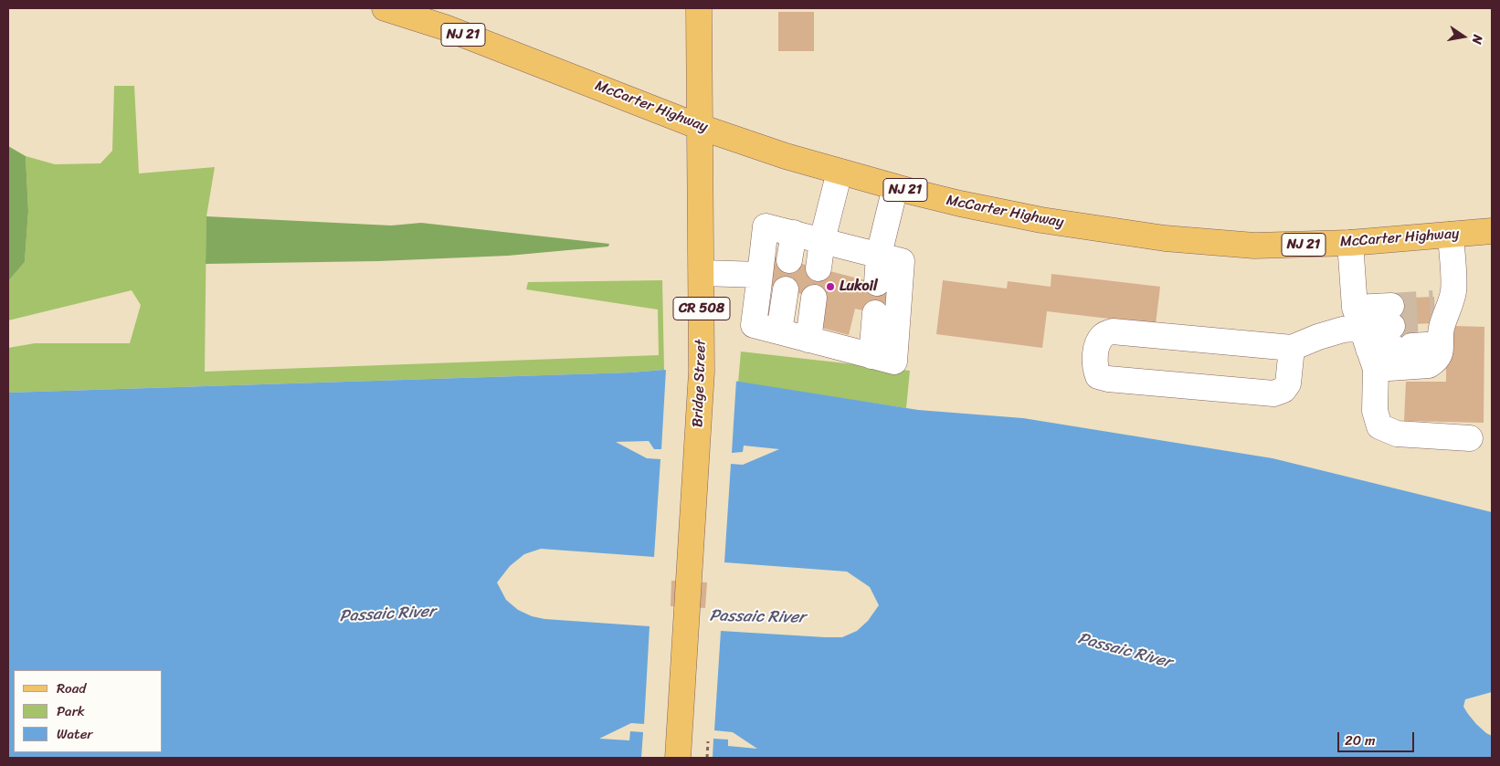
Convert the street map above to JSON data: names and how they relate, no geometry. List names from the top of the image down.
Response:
{
  "streets": {
    "main road": [
      "NJ 21",
      "McCarter Highway",
      "CR 508",
      "Bridge Street"
    ]
  },
  "crossings": [
    ["McCarter Highway", "Bridge Street"]
  ],
  "water": ["Passaic River"],
  "places": ["Lukoil"],
  "legend": ["Road", "Park", "Water"],
  "scale_bar": "20 m",
  "north": "right"
}
